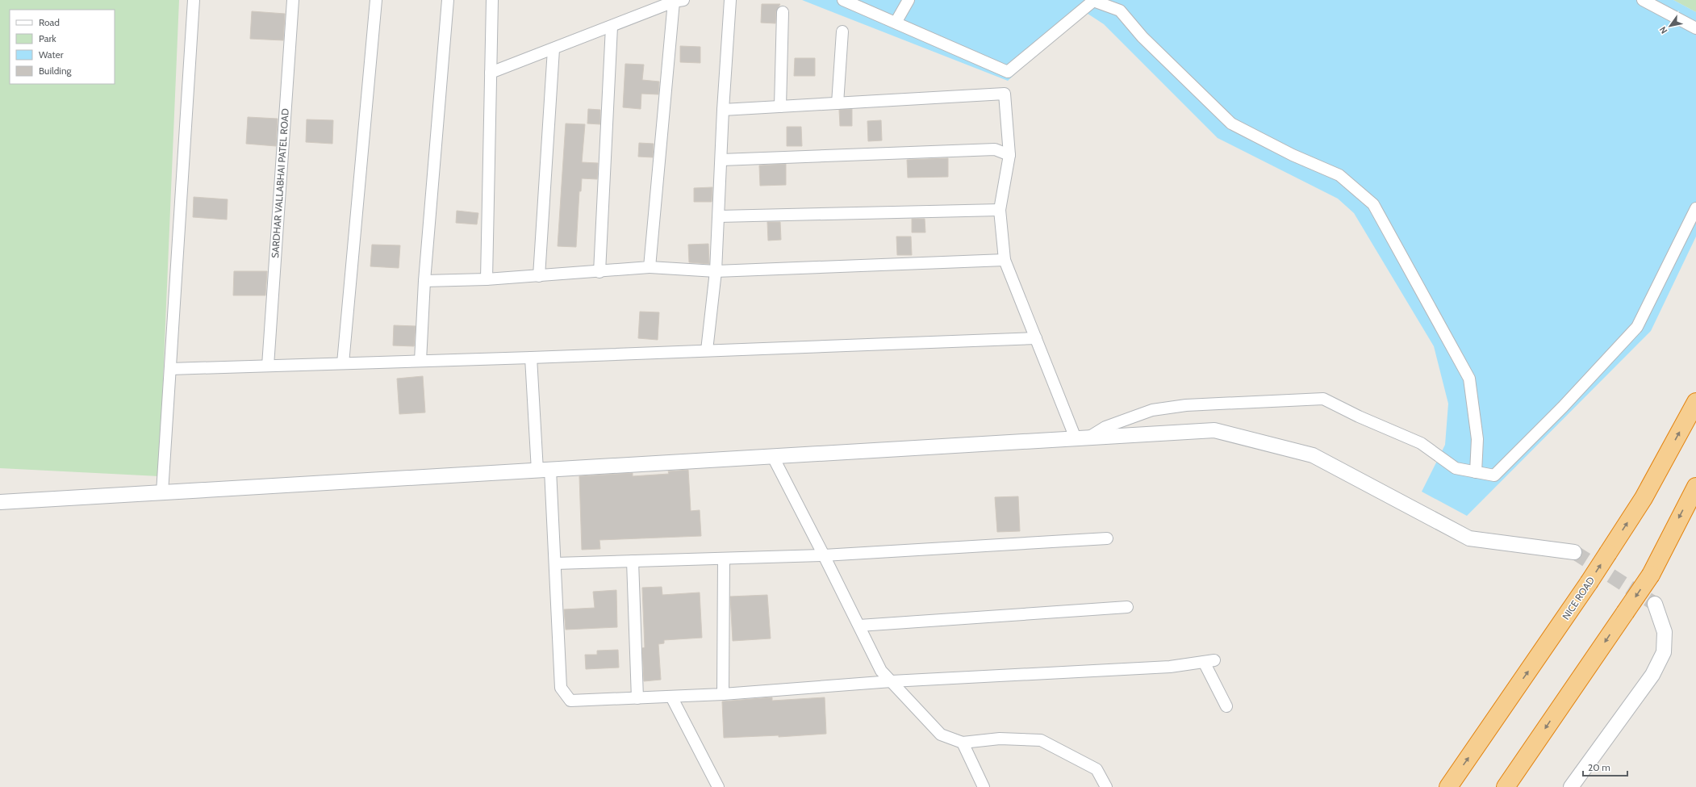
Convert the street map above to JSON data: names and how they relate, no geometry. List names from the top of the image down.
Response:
{
  "streets": {
    "highway": ["NICE ROAD"],
    "street": ["SARDHAR VALLABHAI PATEL ROAD"]
  },
  "legend": [
    "Road",
    "Park",
    "Water",
    "Building"
  ],
  "scale_bar": "20 m",
  "north": "bottom left"
}
